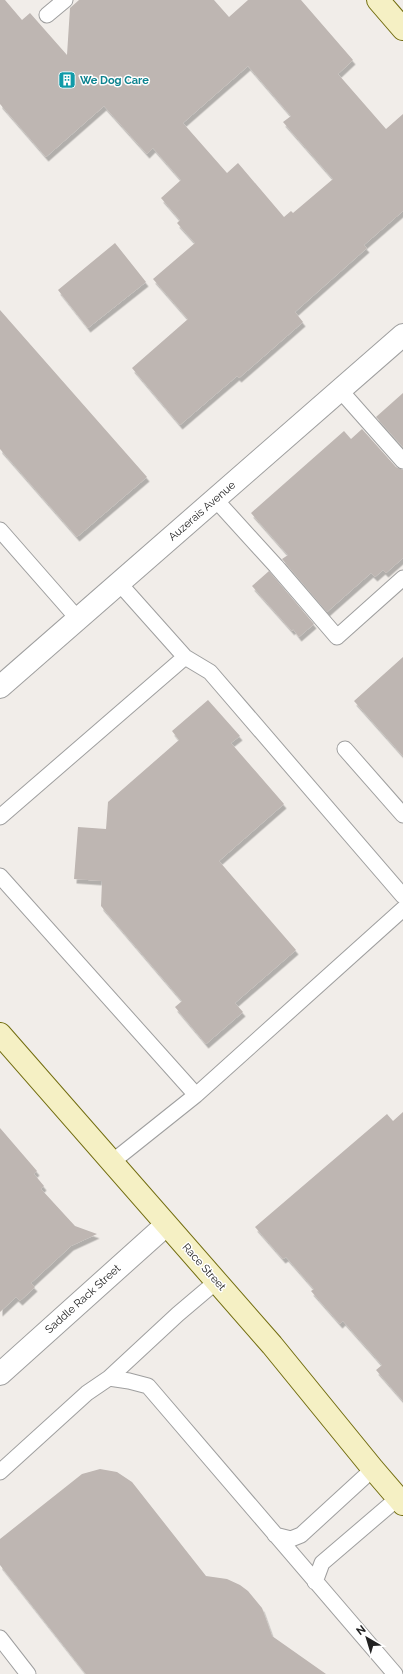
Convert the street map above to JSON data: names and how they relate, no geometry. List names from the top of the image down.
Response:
{
  "streets": {
    "main road": ["Race Street"],
    "street": ["Auzerais Avenue", "Saddle Rack Street"]
  },
  "crossings": [
    ["Race Street", "Saddle Rack Street"]
  ],
  "places": {
    "building": ["We Dog Care"]
  },
  "north": "top left"
}
